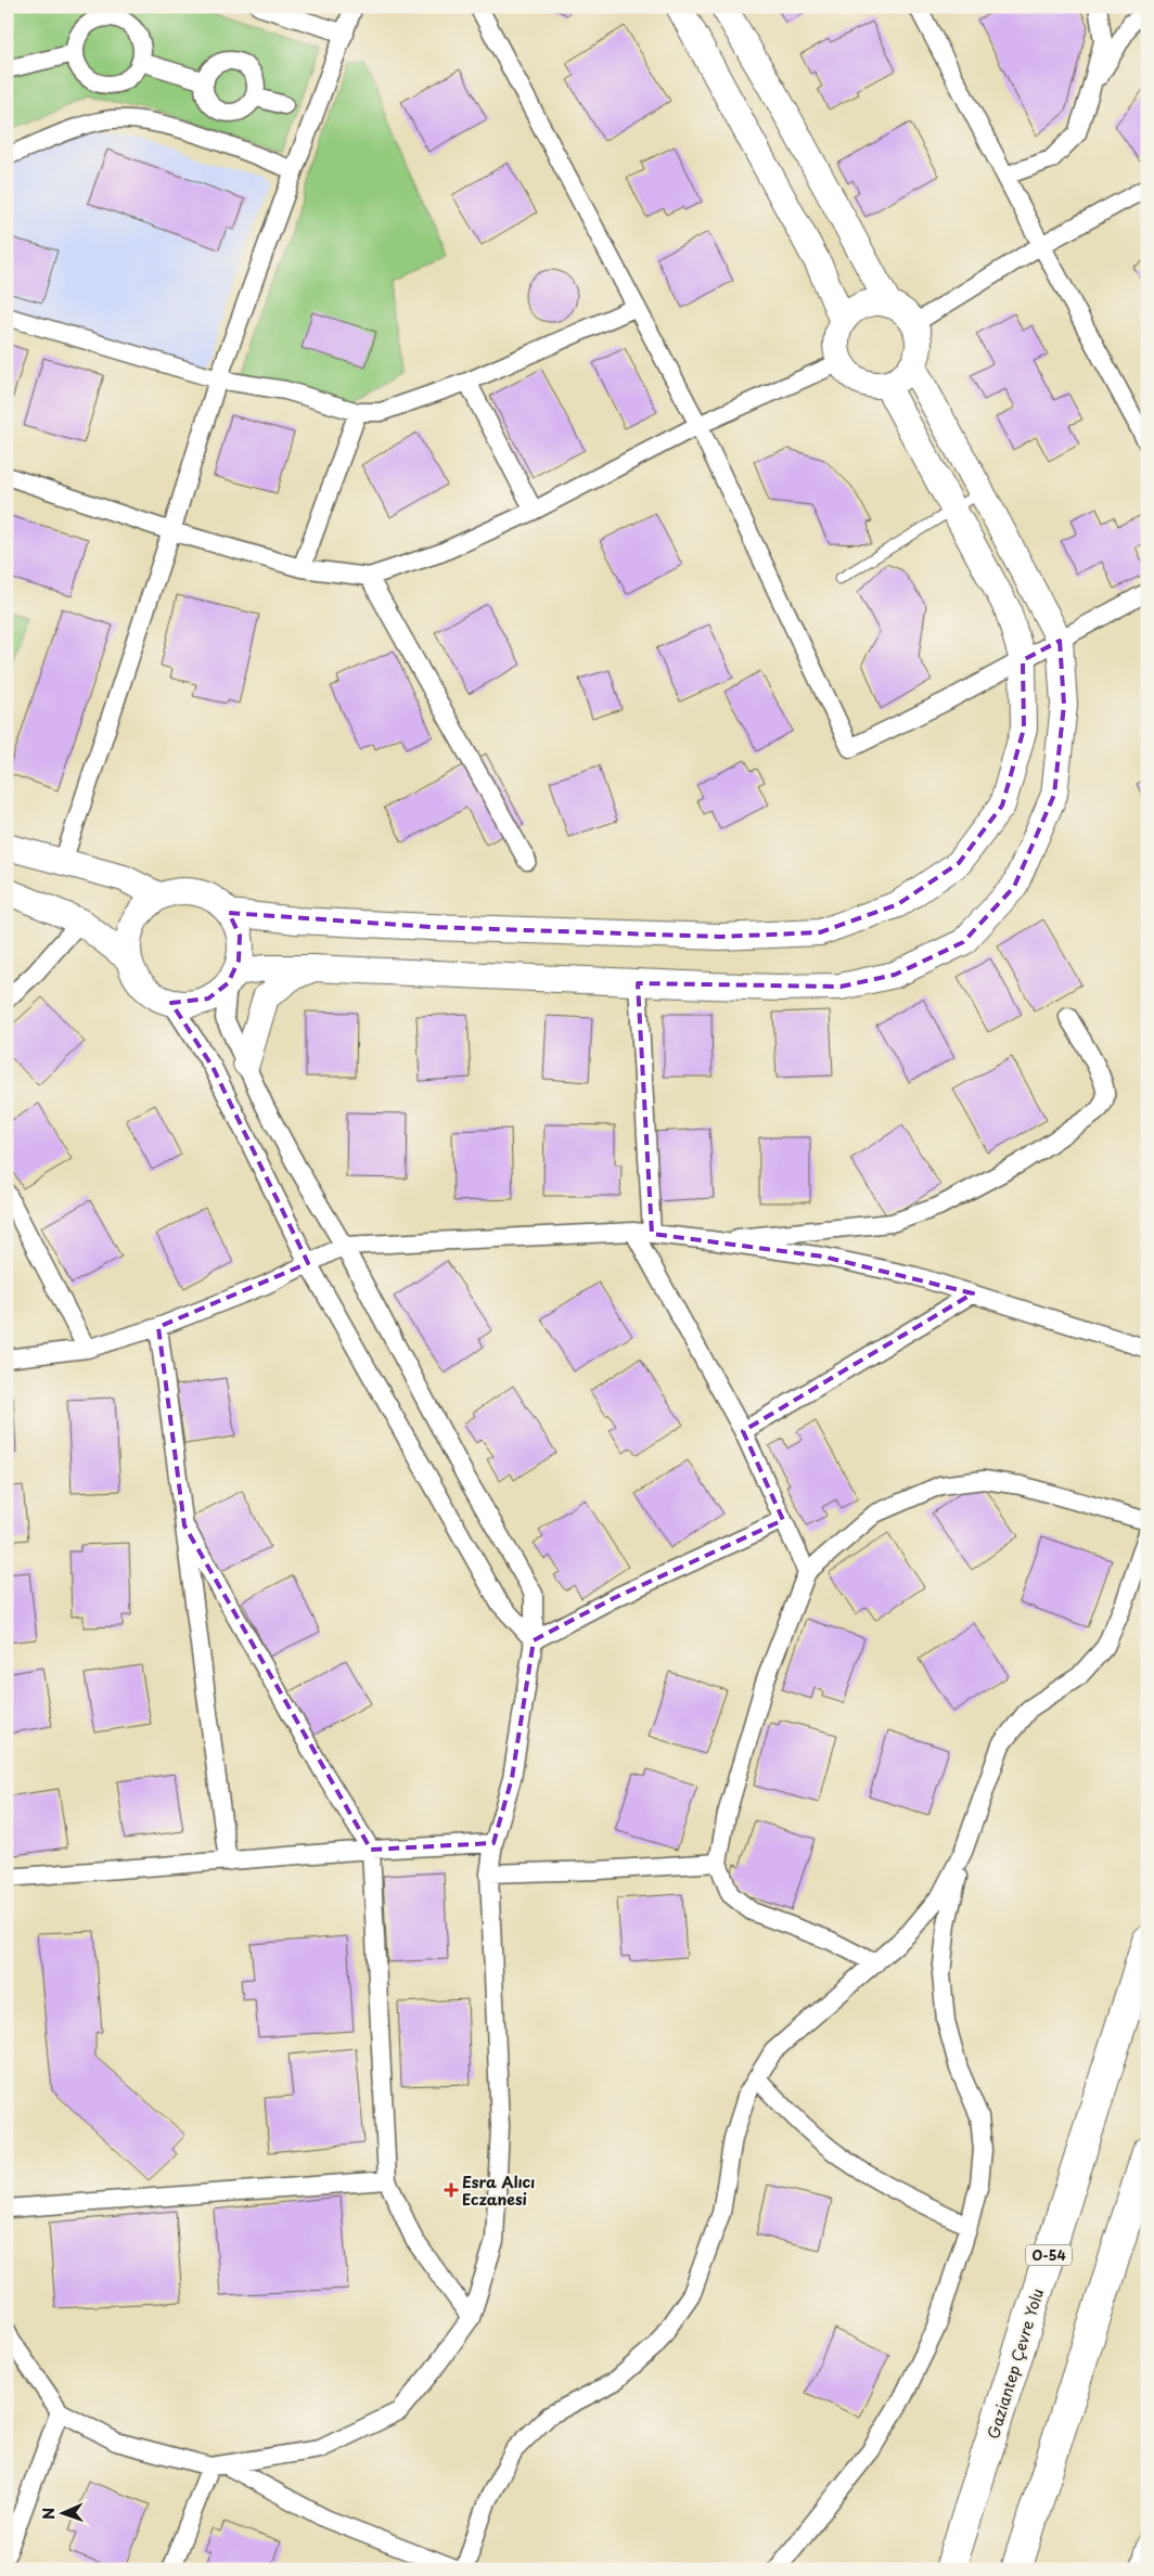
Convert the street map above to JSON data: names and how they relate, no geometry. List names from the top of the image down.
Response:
{
  "streets": {
    "highway": ["O-54", "Gaziantep Çevre Yolu"]
  },
  "places": {
    "health": ["Esra Alıcı Eczanesi"]
  },
  "north": "left"
}
